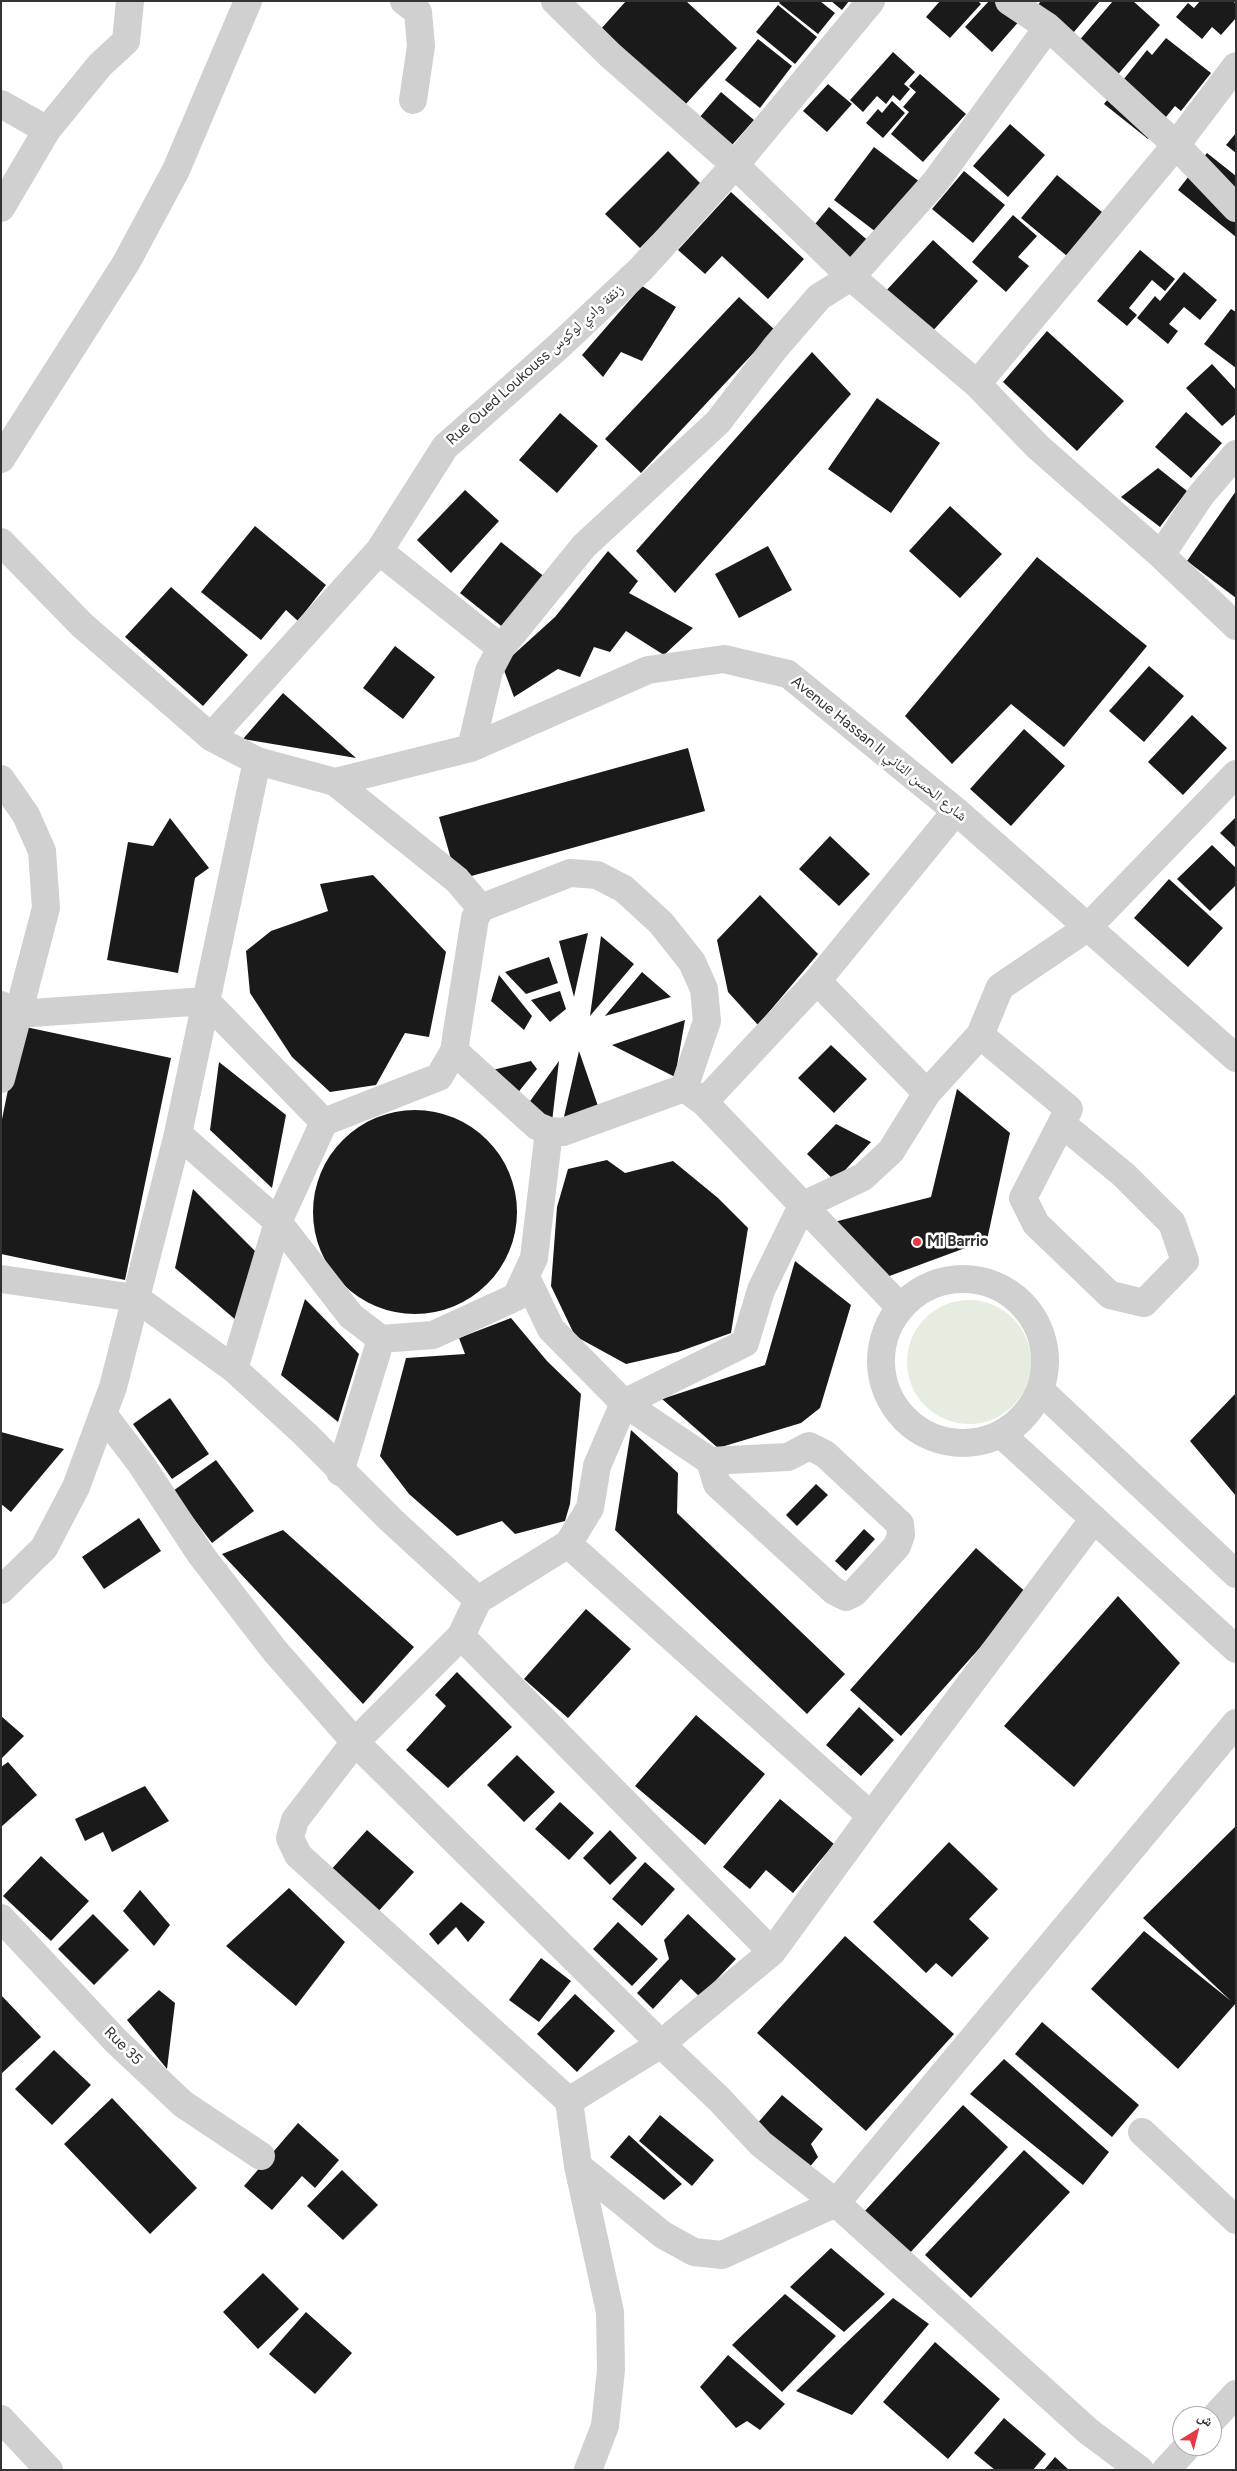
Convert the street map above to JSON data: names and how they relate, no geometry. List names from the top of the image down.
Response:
{
  "streets": {
    "street": ["Rue Oued Loukouss زنقة وادي لوكوس", "Avenue Hassan II شارع الحسن الثاني", "Rue 35"]
  },
  "crossings": [
    ["Rue Oued Loukouss زنقة وادي لوكوس", "Avenue Hassan II شارع الحسن الثاني"]
  ],
  "places": ["Mi Barrio"],
  "north": "top right"
}
